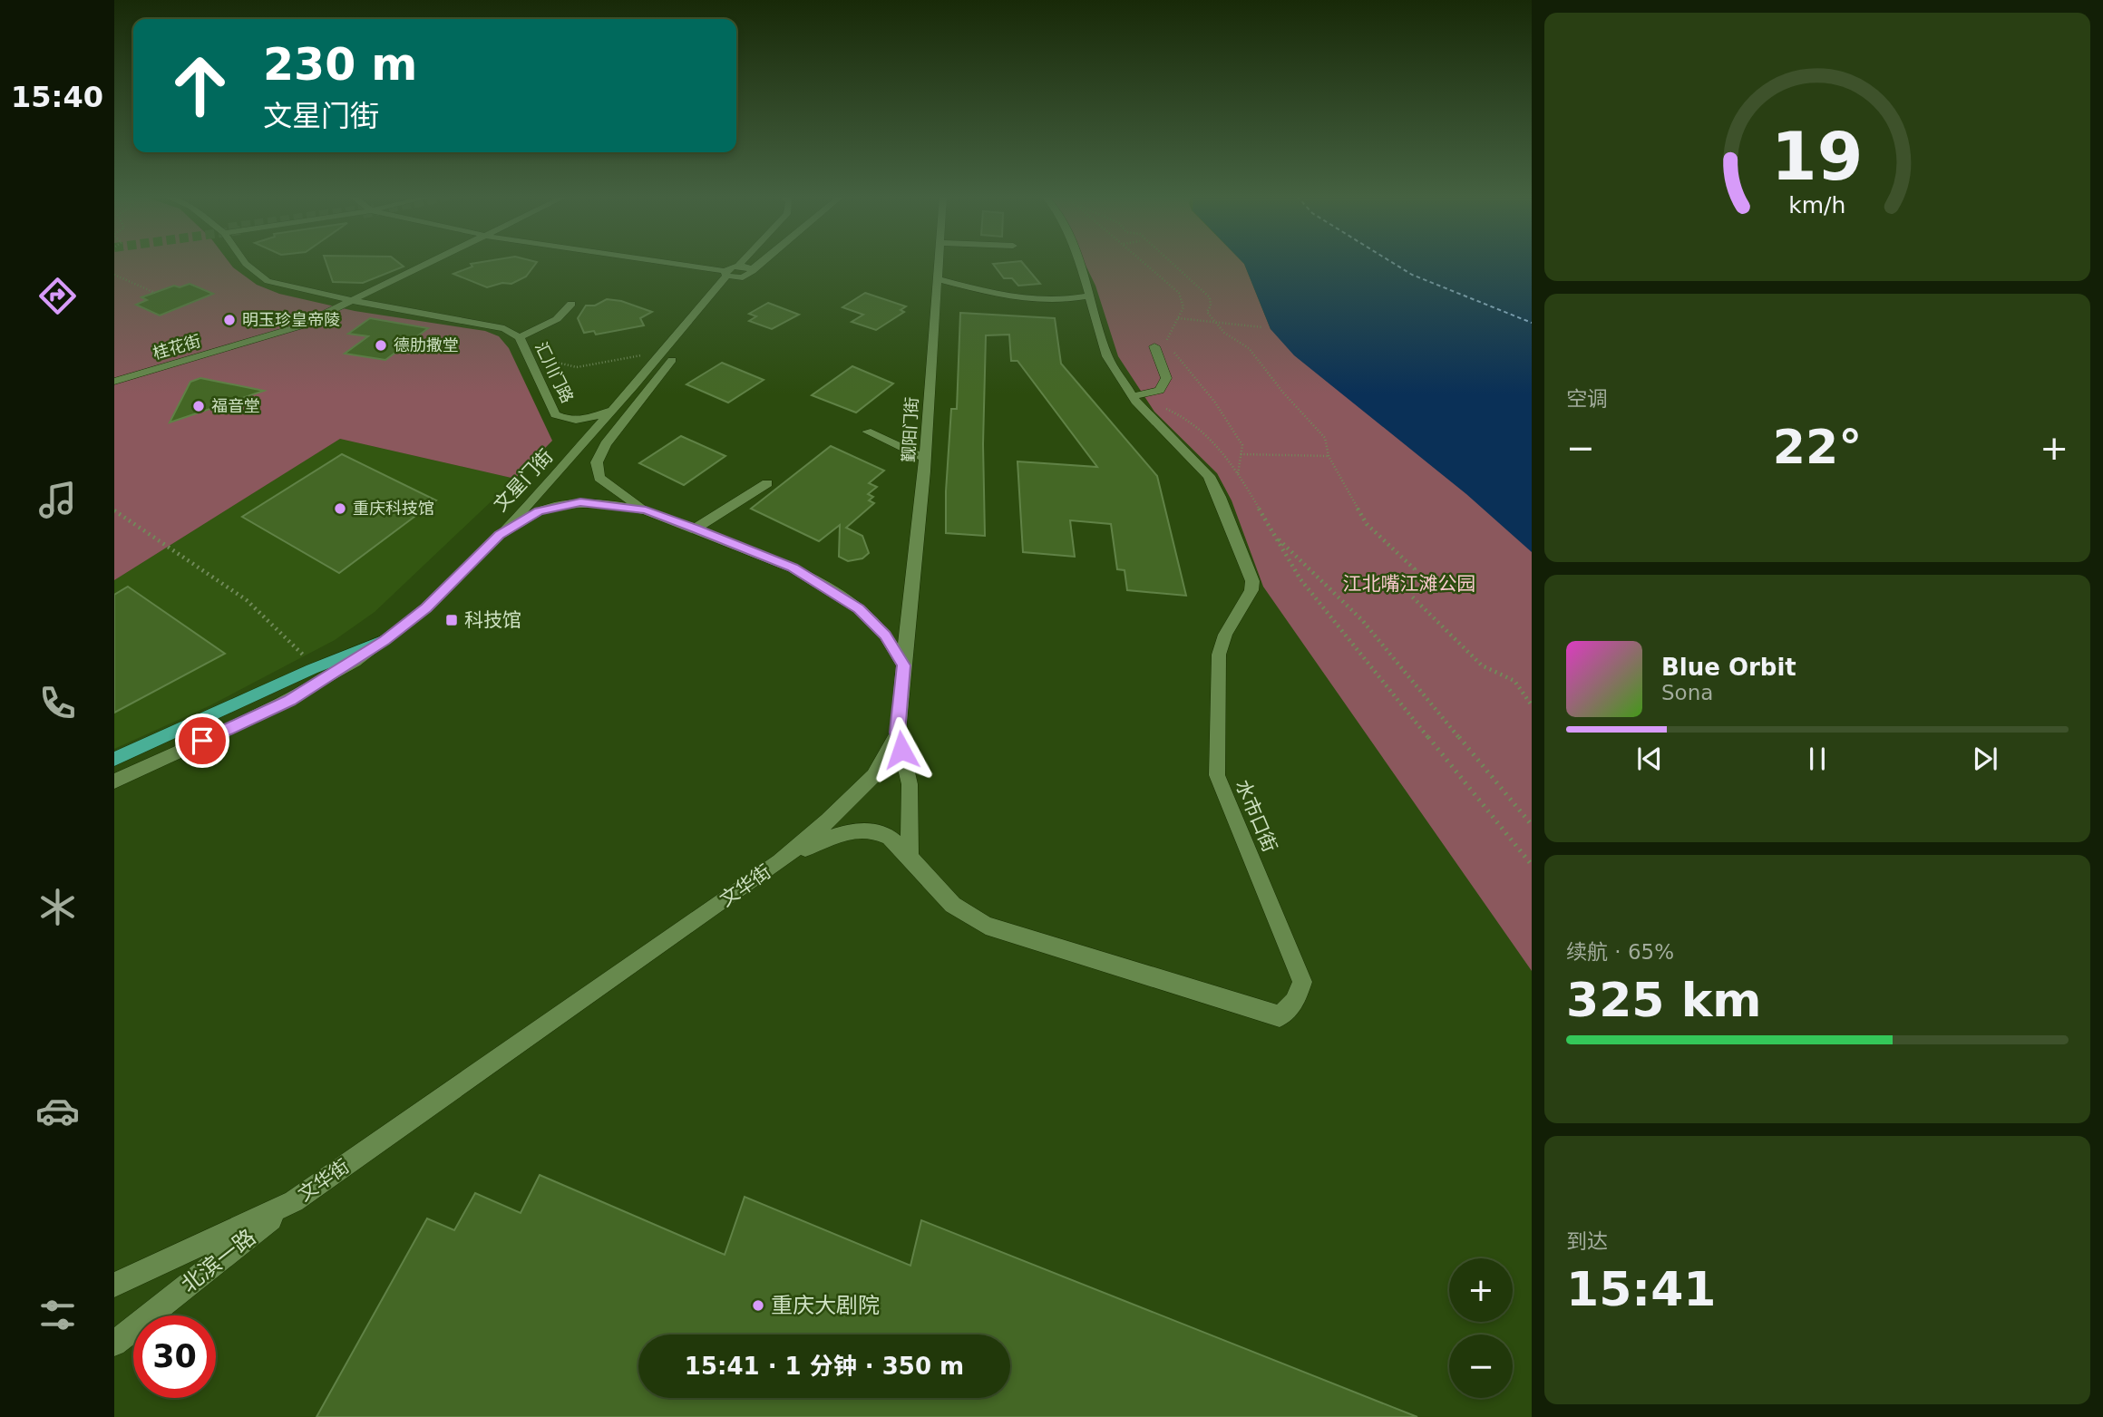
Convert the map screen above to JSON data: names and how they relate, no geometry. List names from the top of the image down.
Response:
{
  "streets": {
    "street": [
      "桂花街",
      "汇川门路",
      "觐阳门街",
      "文星门街",
      "水市口街",
      "文华街",
      "北滨一路"
    ]
  },
  "crossings": [
    ["桂花街", "汇川门路"],
    ["汇川门路", "文星门街"],
    ["觐阳门街", "文华街"],
    ["文华街", "北滨一路"]
  ],
  "parks": ["江北嘴江滩公园"],
  "places": {
    "other": [
      "明玉珍皇帝陵",
      "德肋撒堂",
      "福音堂",
      "重庆科技馆",
      "重庆大剧院"
    ],
    "transit": ["科技馆"]
  },
  "page": {
    "tabs": "15:40",
    "turn": ["230 m", "文星门街"],
    "tile": [
      "空调",
      ["续航 · 65%", "325 km"],
      ["到达", "15:41"]
    ],
    "heat": ["−", "22°", "+"],
    "song": ["Blue Orbit", "Sona"],
    "map_buttons": ["+", "−"],
    "limit": "30",
    "trip": "15:41 · 1 分钟 · 350 m",
    "gauge": ["19", "km/h"]
  }
}
